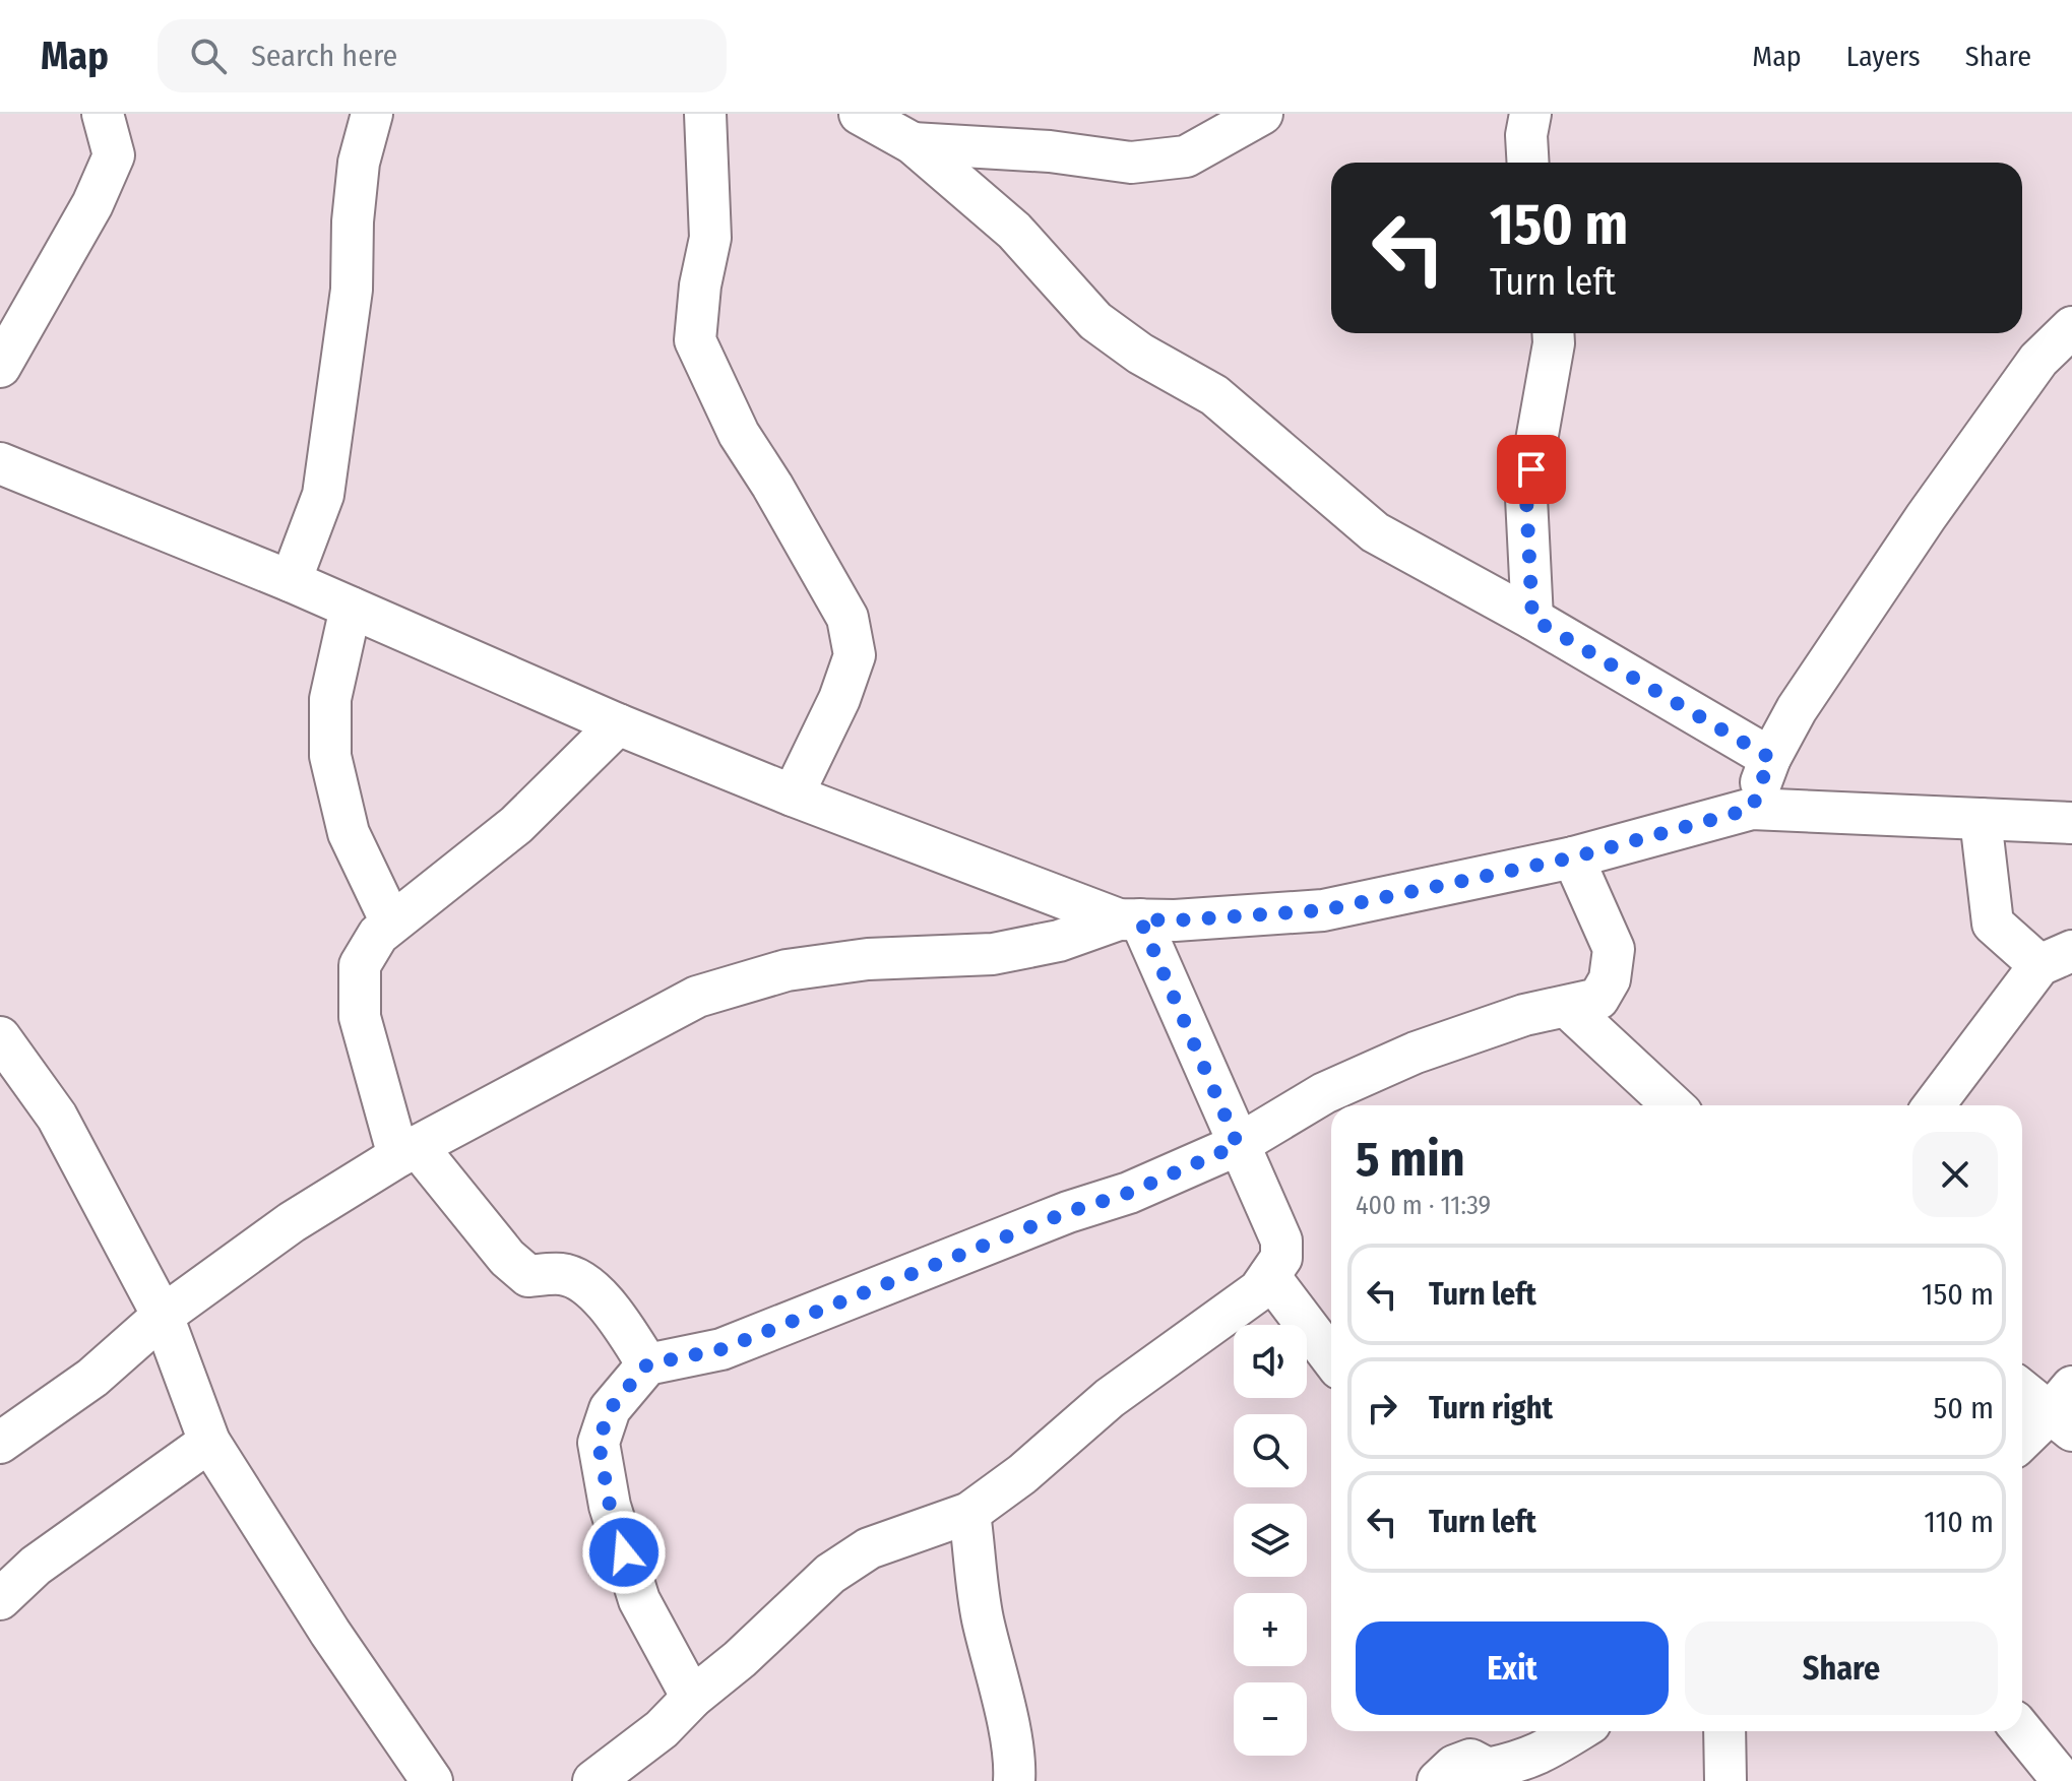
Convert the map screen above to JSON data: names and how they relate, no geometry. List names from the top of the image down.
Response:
{
  "page": {
    "header": "Map",
    "search": "Search here",
    "nav": ["Map", "Layers", "Share"],
    "turn": ["150 m", "Turn left"],
    "heading": ["5 min", "400 m · 11:39"],
    "list": [
      {
        "name": "Turn left",
        "value": "150 m"
      },
      {
        "name": "Turn right",
        "value": "50 m"
      },
      {
        "name": "Turn left",
        "value": "110 m"
      }
    ],
    "map_buttons": ["+", "−"],
    "buttons": ["Exit", "Share"]
  }
}
